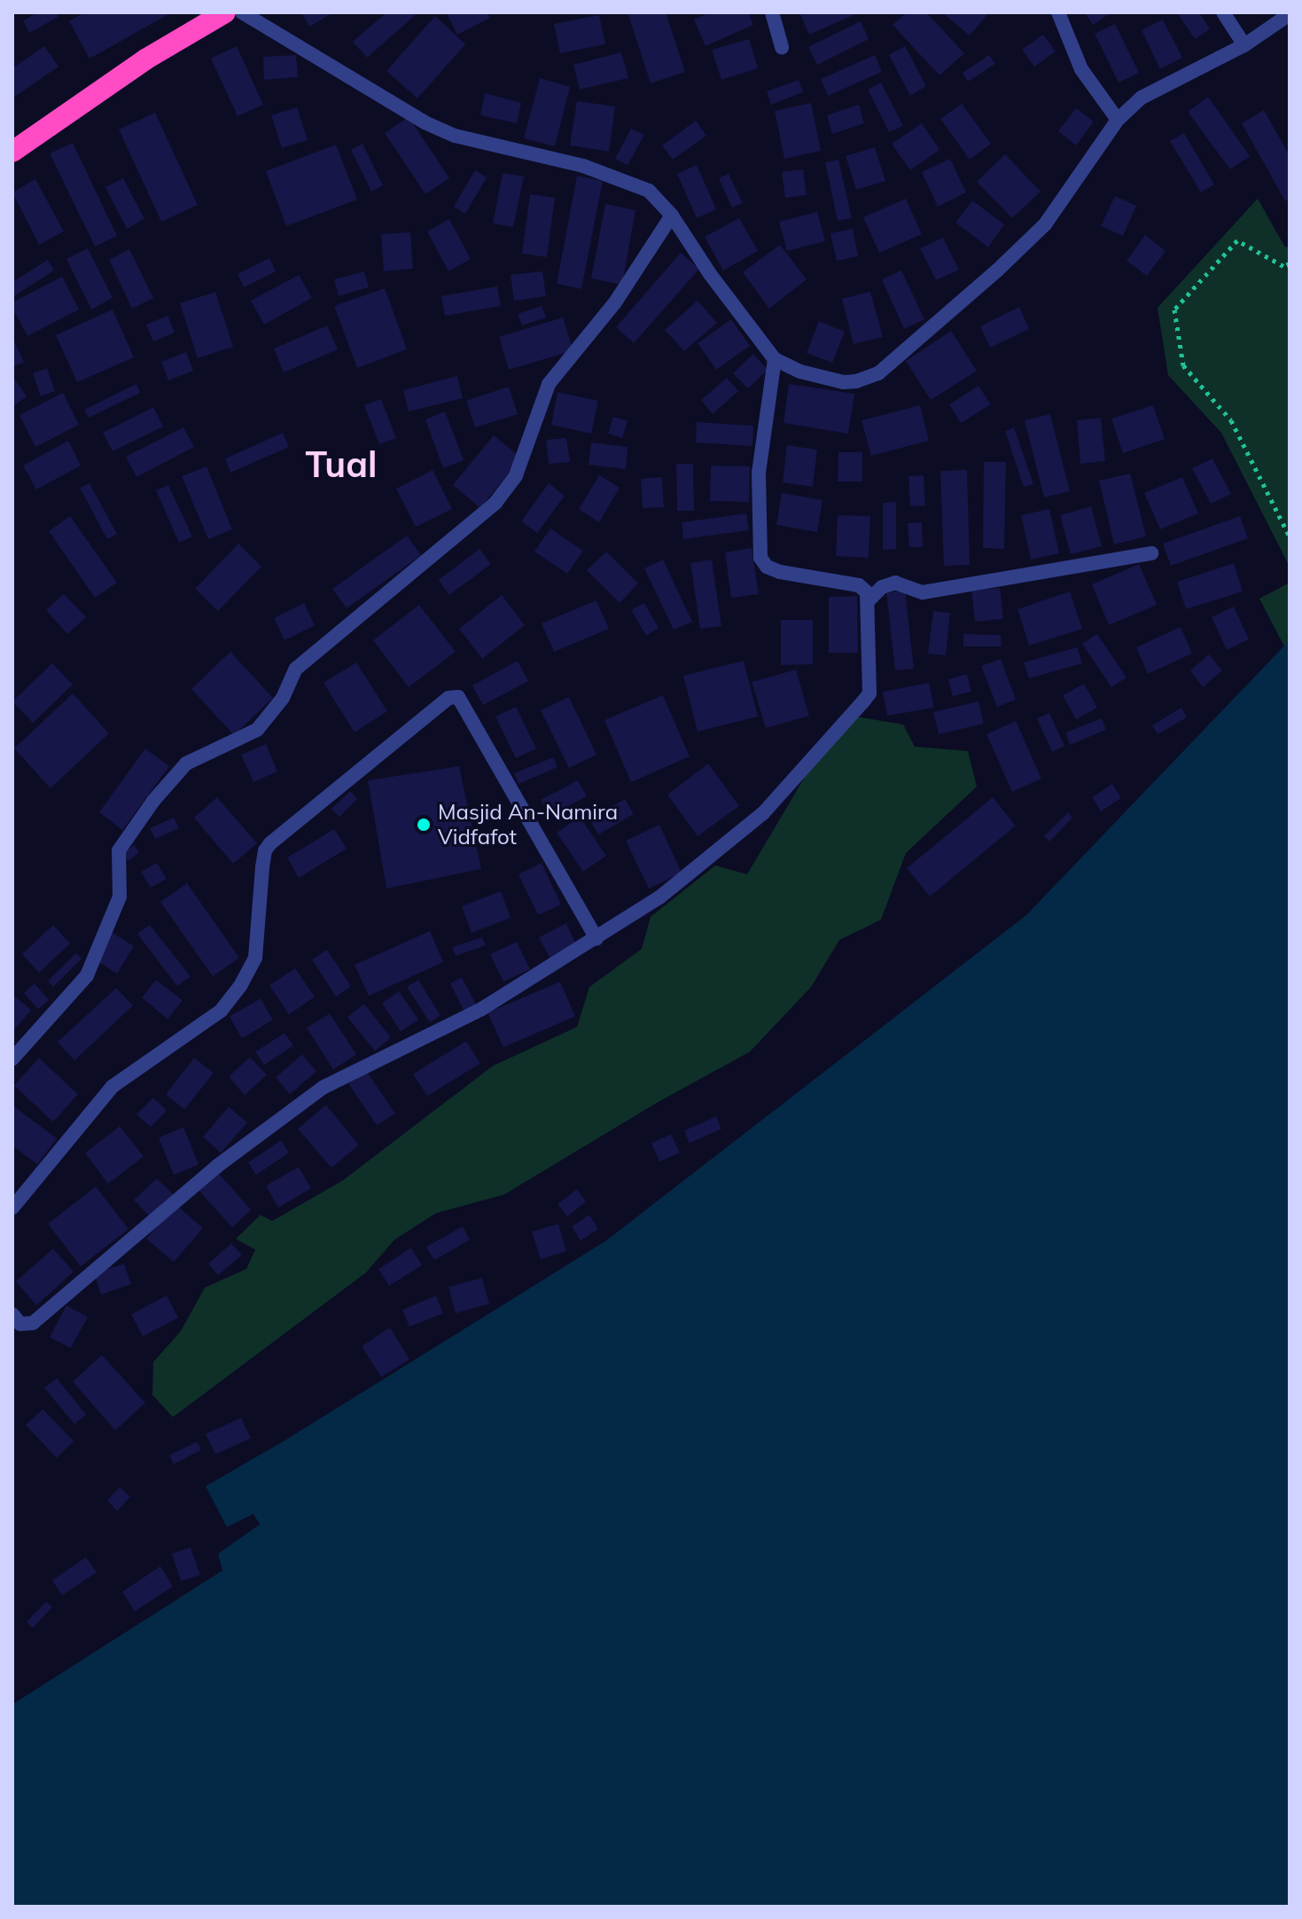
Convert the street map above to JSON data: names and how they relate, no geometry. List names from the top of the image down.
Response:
{
  "districts": ["Tual"],
  "places": ["Masjid An-Namira Vidfafot"]
}
